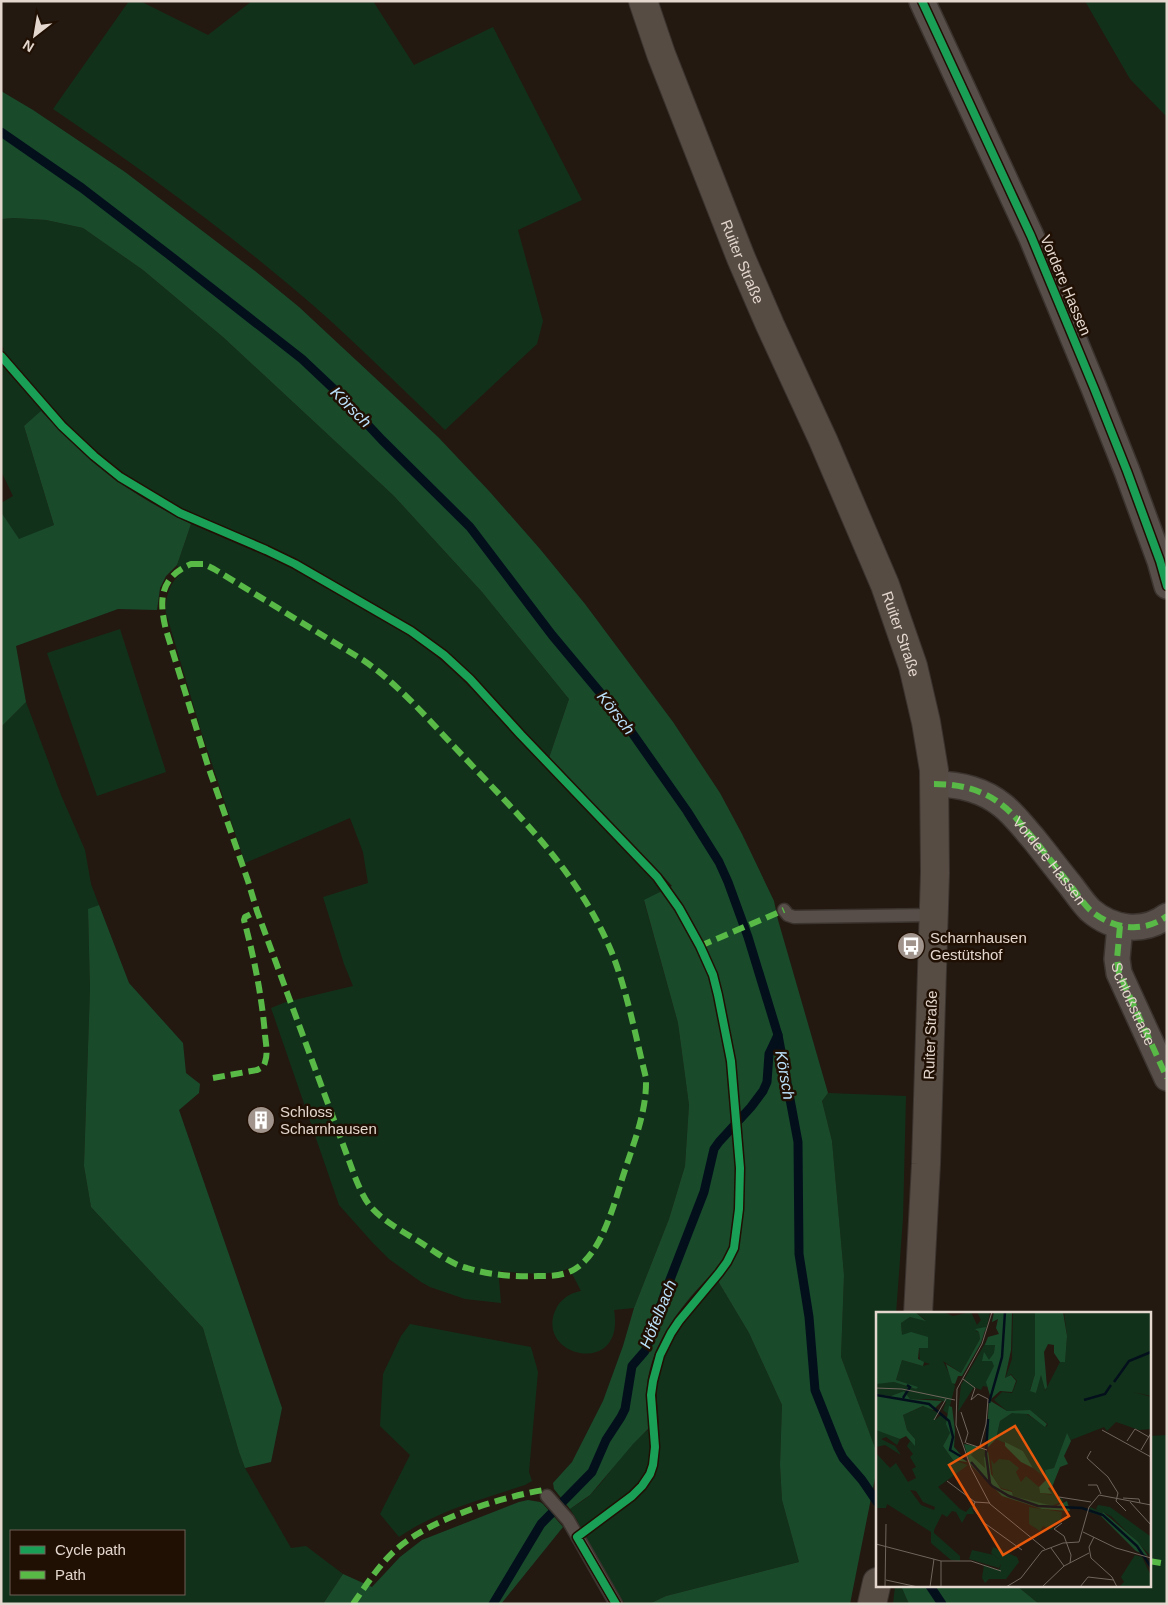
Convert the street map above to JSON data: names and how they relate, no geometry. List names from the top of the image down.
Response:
{
  "streets": {
    "main road": ["Ruiter Straße"],
    "street": ["Vordere Hassen", "Schloßstraße"]
  },
  "crossings": [
    ["Ruiter Straße", "Vordere Hassen"],
    ["Vordere Hassen", "Schloßstraße"]
  ],
  "water": ["Körsch", "Höfelbach"],
  "places": {
    "bus stop": ["Scharnhausen Gestütshof"],
    "building": ["Schloss Scharnhausen"]
  },
  "legend": ["Cycle path", "Path"],
  "north": "bottom left"
}
